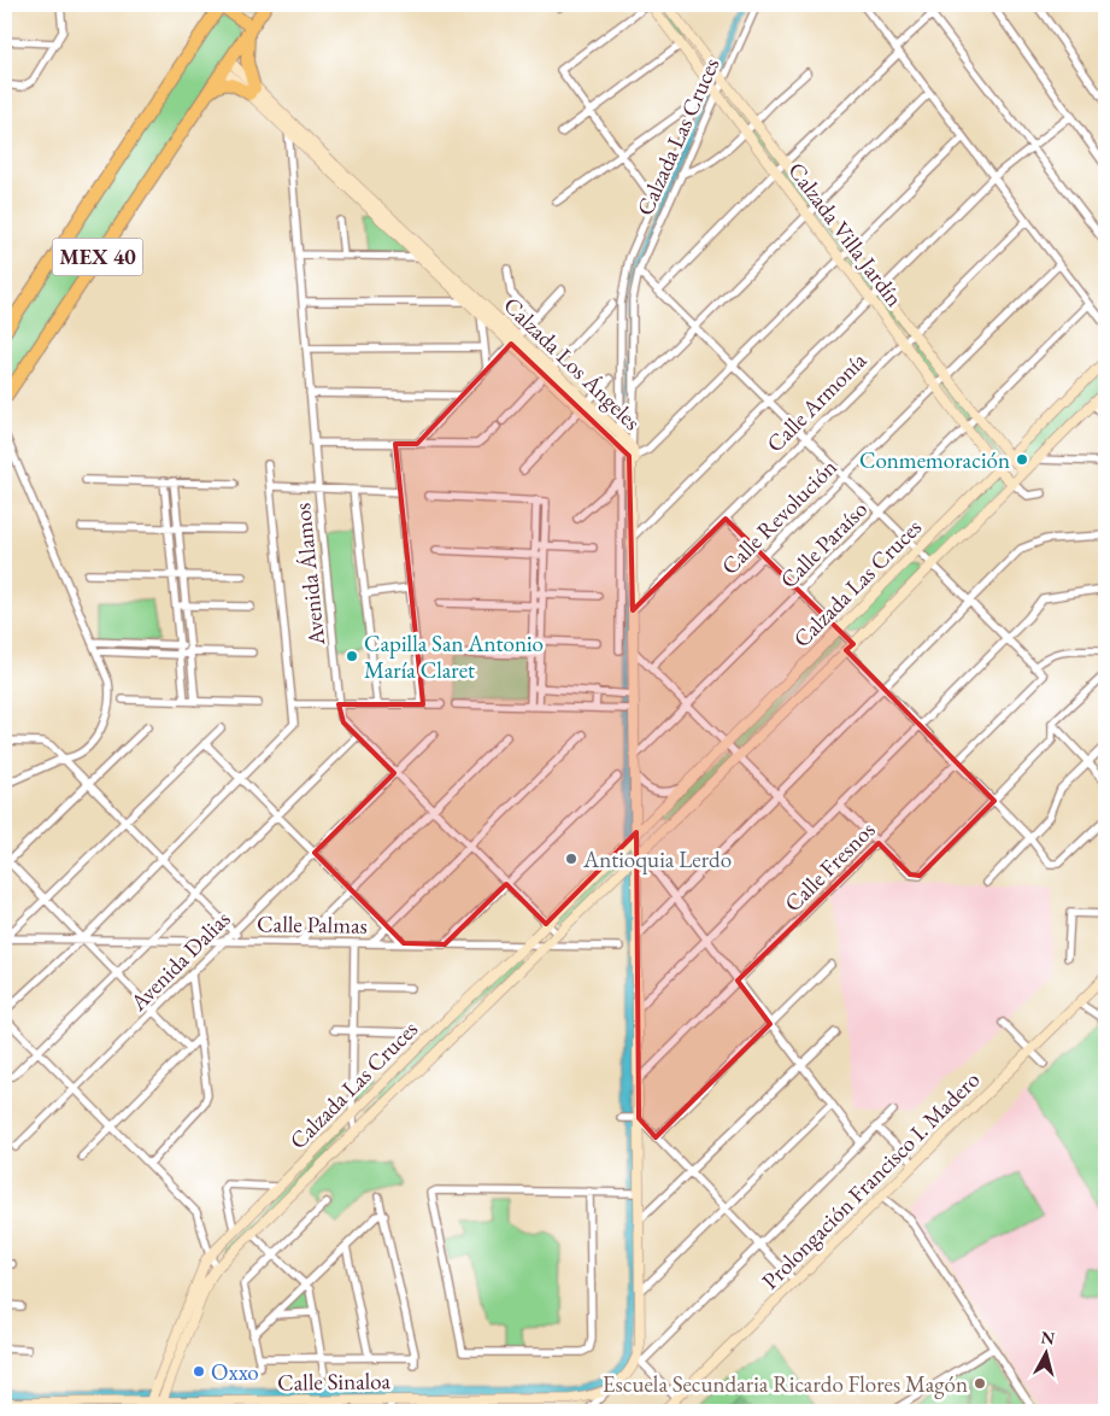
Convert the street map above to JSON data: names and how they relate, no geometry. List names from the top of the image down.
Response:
{
  "streets": {
    "highway": ["MEX 40"],
    "street": [
      "Calzada Las Cruces",
      "Calzada Villa Jardín",
      "Calzada Los Ángeles",
      "Calle Armonía",
      "Calle Revolución",
      "Calle Paraíso",
      "Avenida Álamos",
      "Calle Fresnos",
      "Calle Palmas",
      "Avenida Dalias",
      "Prolongación Francisco I. Madero",
      "Calle Sinaloa"
    ]
  },
  "crossings": [
    ["Calzada Las Cruces", "Calzada Villa Jardín"],
    ["Calzada Las Cruces", "Calzada Los Ángeles"],
    ["Calzada Las Cruces", "Avenida Álamos"],
    ["Calzada Las Cruces", "Calle Palmas"],
    ["Calzada Las Cruces", "Calle Sinaloa"],
    ["Calzada Villa Jardín", "Calle Armonía"],
    ["Calzada Villa Jardín", "Calle Revolución"],
    ["Calzada Villa Jardín", "Calle Paraíso"],
    ["MEX 40", "Calzada Los Ángeles"],
    ["Calzada Los Ángeles", "Avenida Álamos"],
    ["Avenida Álamos", "Avenida Dalias"],
    ["Calle Palmas", "Avenida Dalias"]
  ],
  "places": [
    "Conmemoración",
    "Capilla San Antonio María Claret",
    "Antioquia Lerdo",
    "Oxxo",
    "Escuela Secundaria Ricardo Flores Magón"
  ],
  "north": "top"
}
